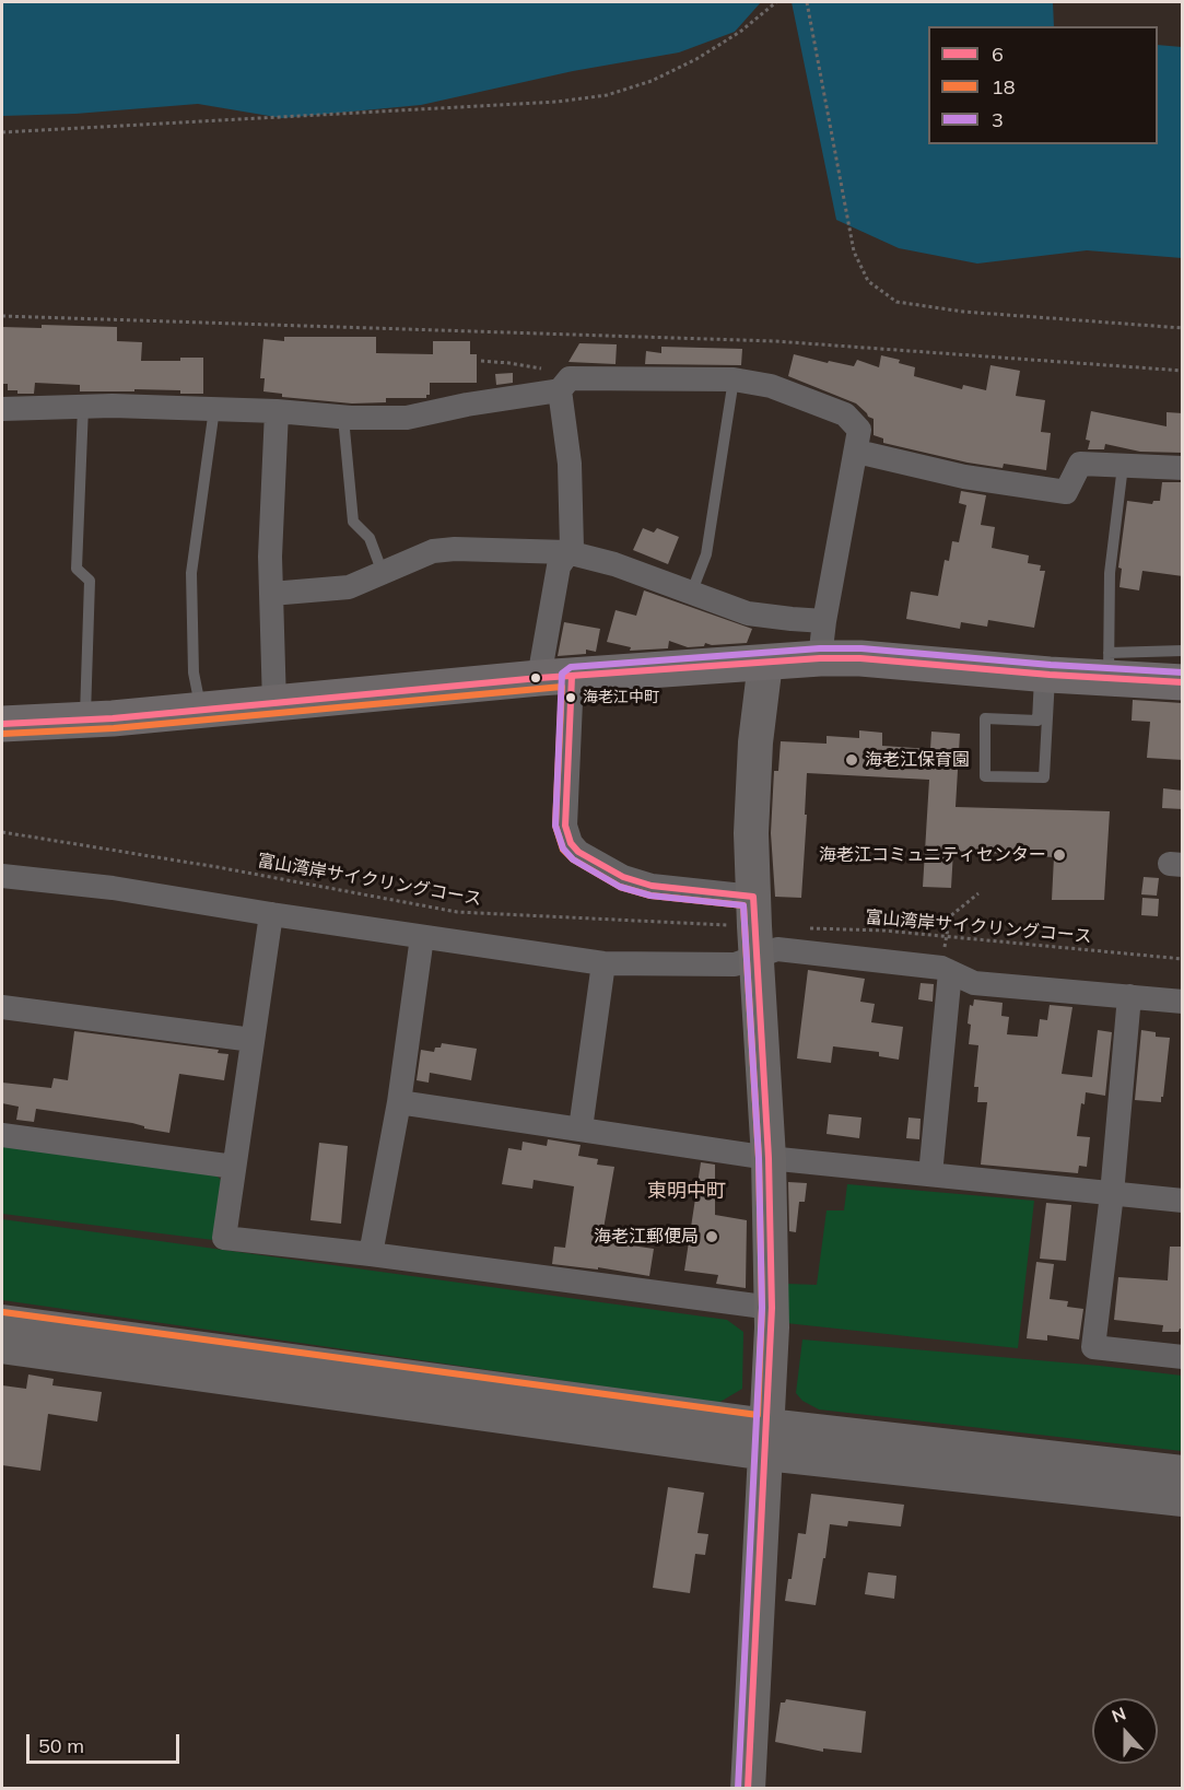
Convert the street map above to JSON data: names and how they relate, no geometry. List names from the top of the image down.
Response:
{
  "streets": {
    "path": ["富山湾岸サイクリングコース"]
  },
  "districts": ["東明中町"],
  "places": [
    "海老江中町",
    "海老江保育園",
    "海老江コミュニティセンター",
    "海老江郵便局"
  ],
  "lines": ["transit line 3", "transit line 6", "transit line 18"],
  "legend": ["6", "18", "3"],
  "scale_bar": "50 m",
  "north": "top"
}
